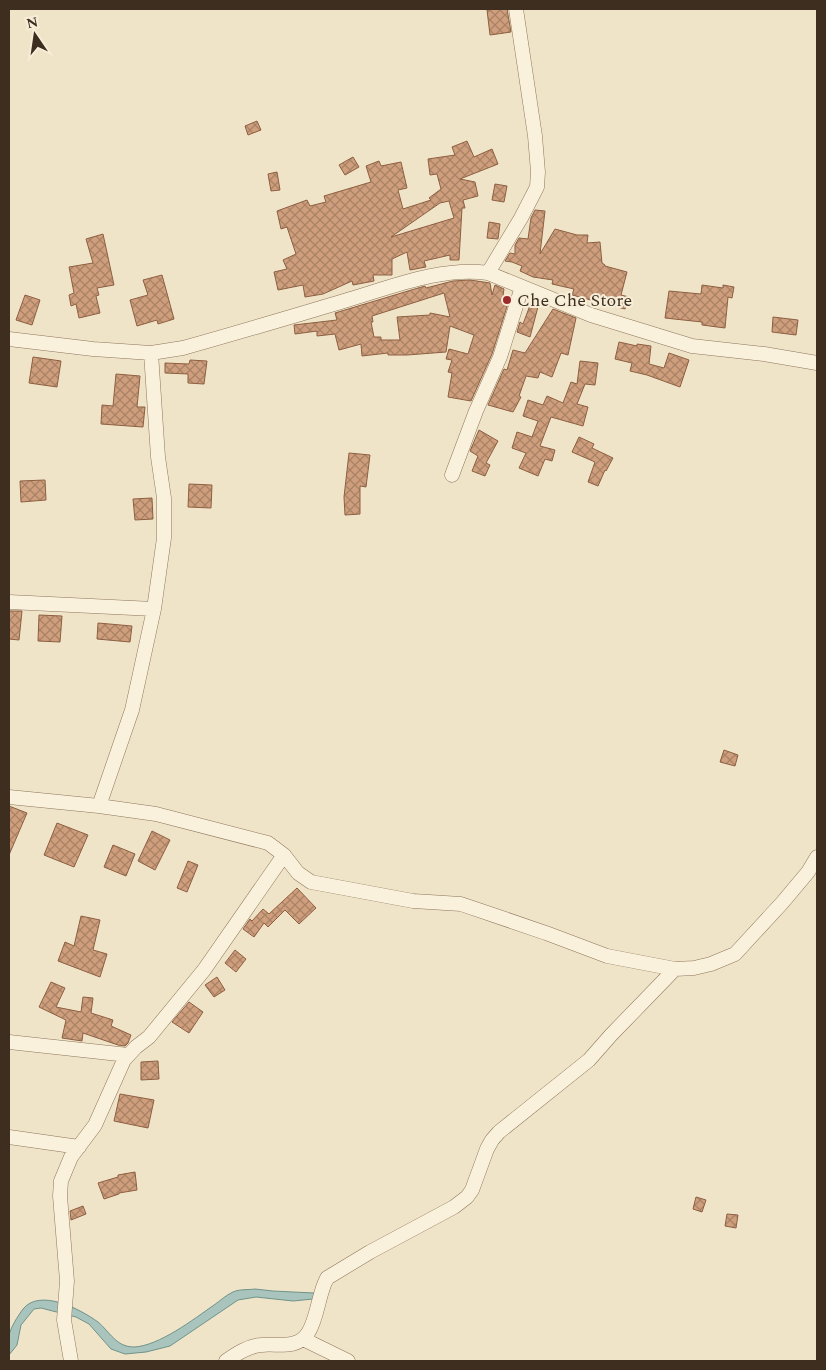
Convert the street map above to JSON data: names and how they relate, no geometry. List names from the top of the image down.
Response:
{
  "places": ["Che Che Store"],
  "north": "top"
}
